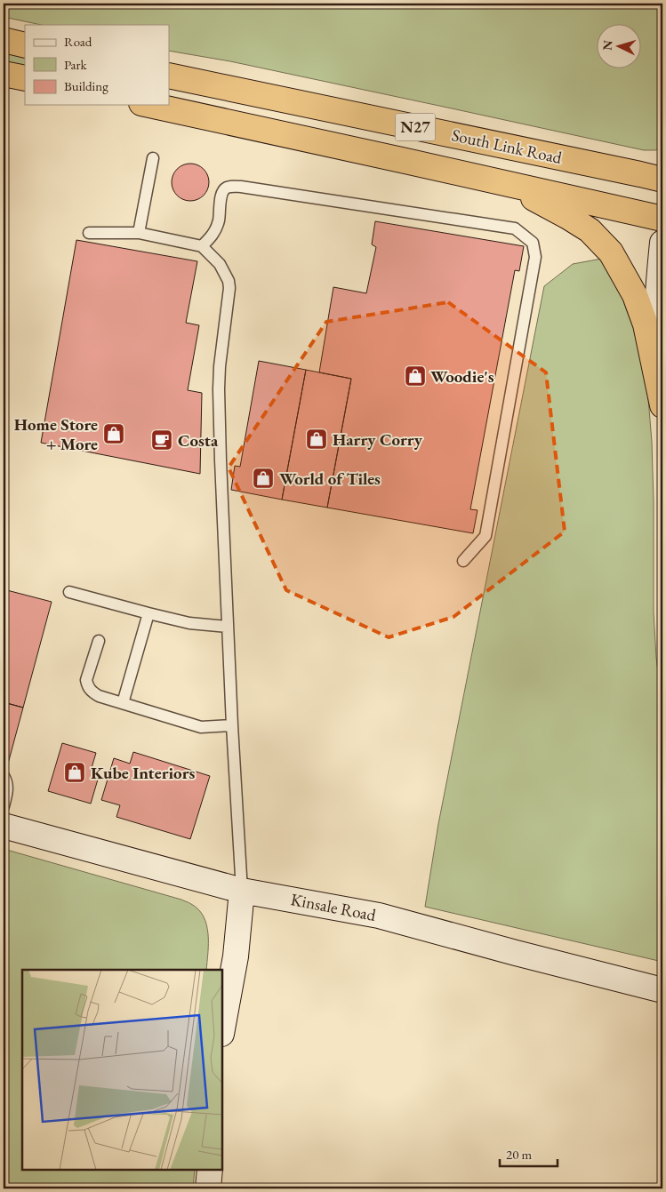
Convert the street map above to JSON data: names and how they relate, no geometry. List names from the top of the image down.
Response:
{
  "streets": {
    "highway": ["N27", "South Link Road"],
    "street": ["Kinsale Road"]
  },
  "places": {
    "shop": [
      "Woodie's",
      "Home Store + More",
      "Harry Corry",
      "World of Tiles",
      "Kube Interiors"
    ],
    "cafe": ["Costa"]
  },
  "legend": ["Road", "Park", "Building"],
  "scale_bar": "20 m",
  "north": "left"
}
